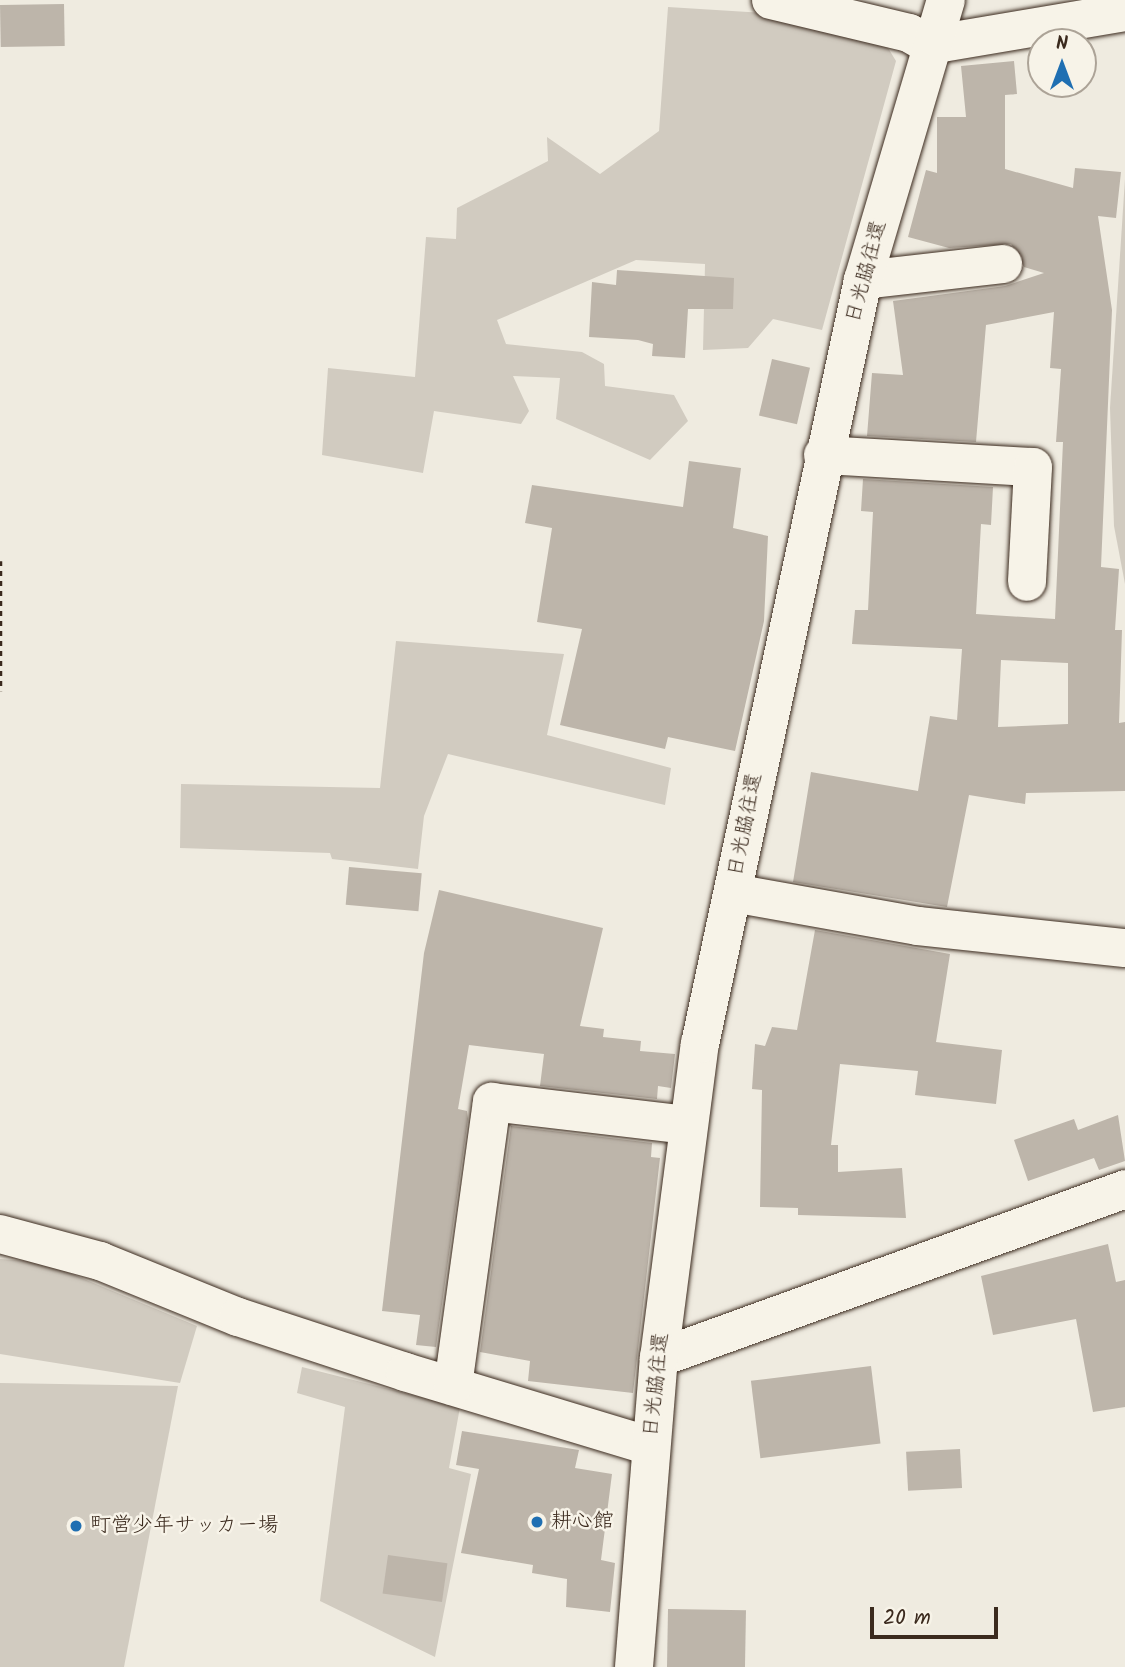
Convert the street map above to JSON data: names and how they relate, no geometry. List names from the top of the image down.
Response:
{
  "streets": {
    "street": ["日光脇往還"]
  },
  "places": ["耕心館", "町営少年サッカー場"],
  "scale_bar": "20 m",
  "north": "top"
}
